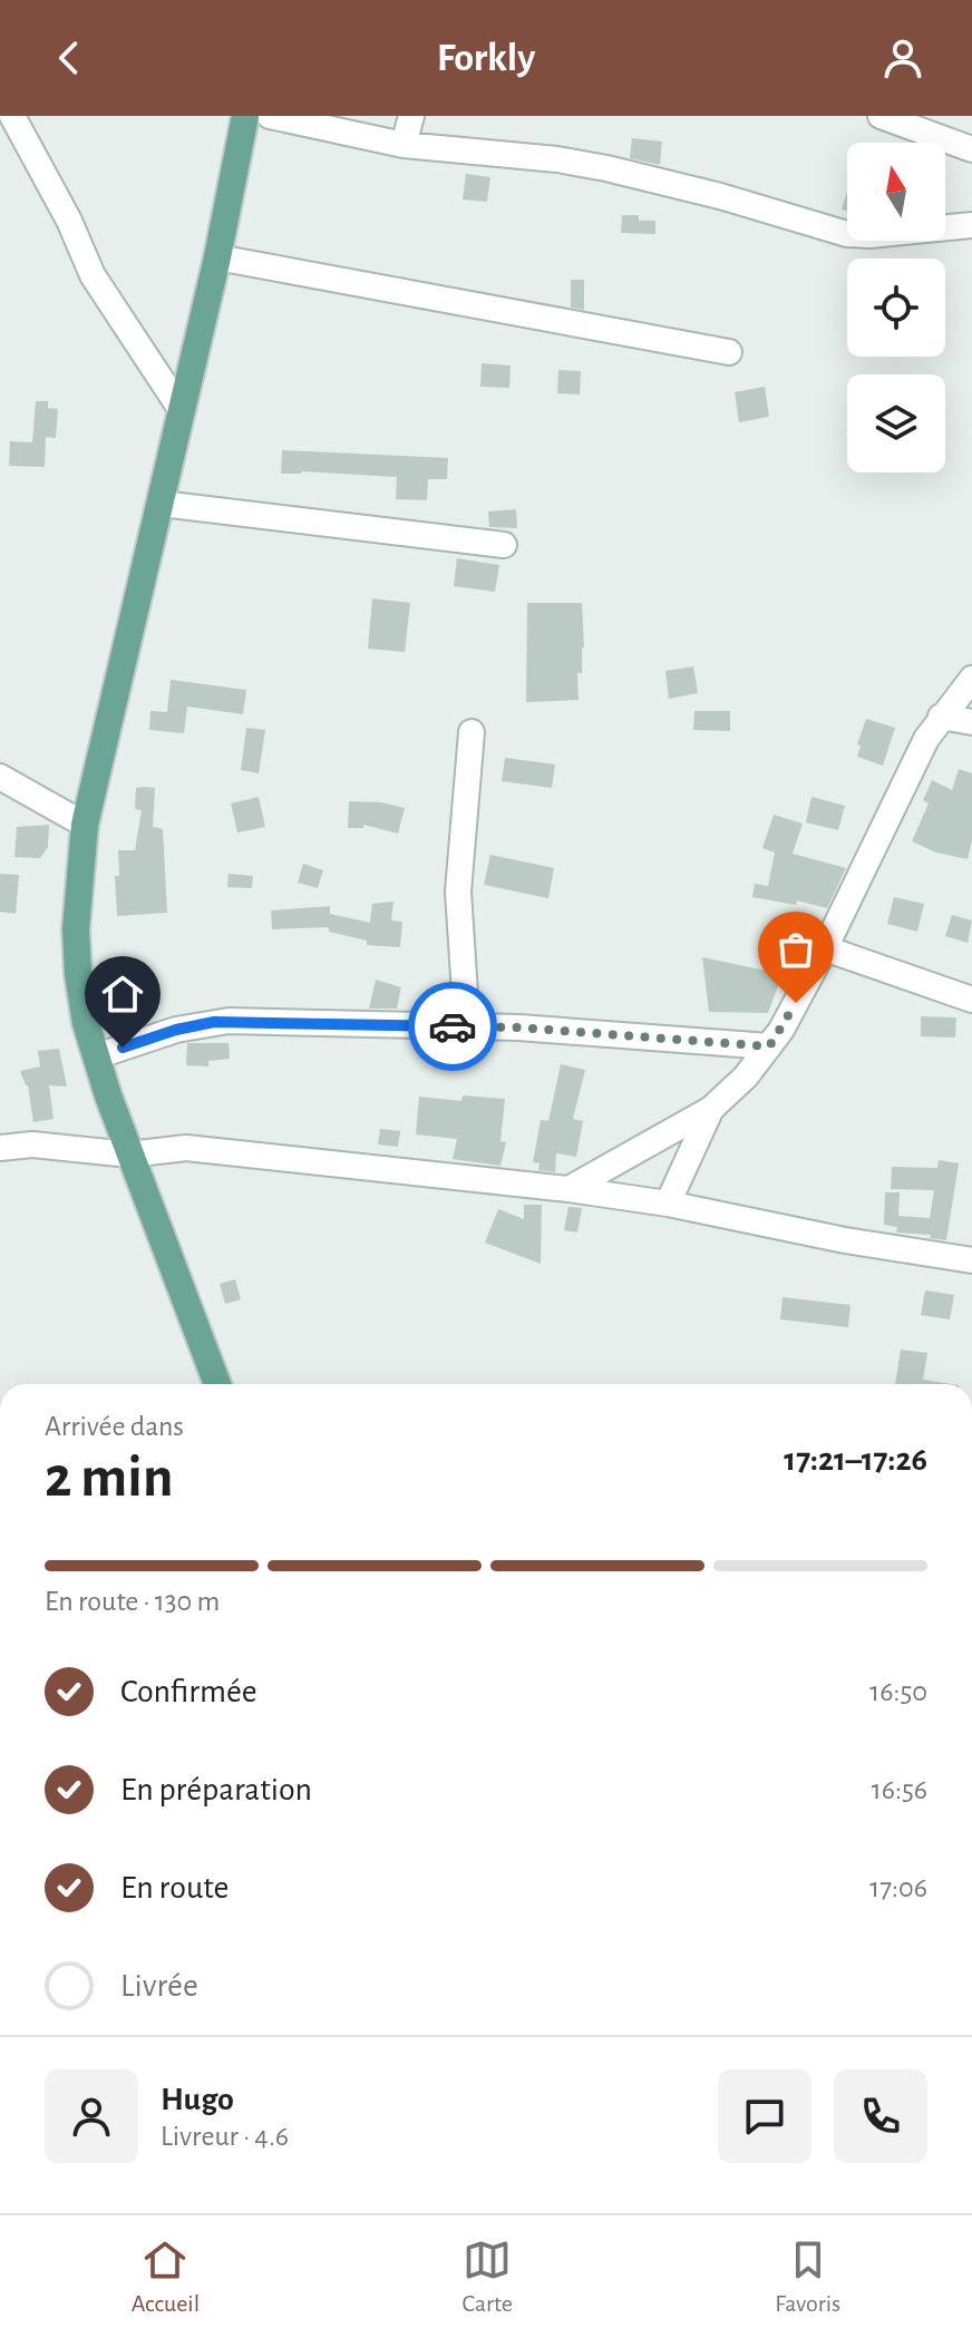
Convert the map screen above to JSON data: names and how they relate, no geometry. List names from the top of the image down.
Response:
{
  "north": "top",
  "page": {
    "header": "Forkly",
    "heading": ["2 min", "Arrivée dans", "17:21–17:26"],
    "panel": ["Hugo", "Livreur · 4.6"],
    "bar": "En route · 130 m",
    "list": [
      ["Confirmée", "16:50"],
      ["En préparation", "16:56"],
      ["En route", "17:06"],
      "Livrée"
    ],
    "tabs": ["Accueil", "Carte", "Favoris"]
  }
}
